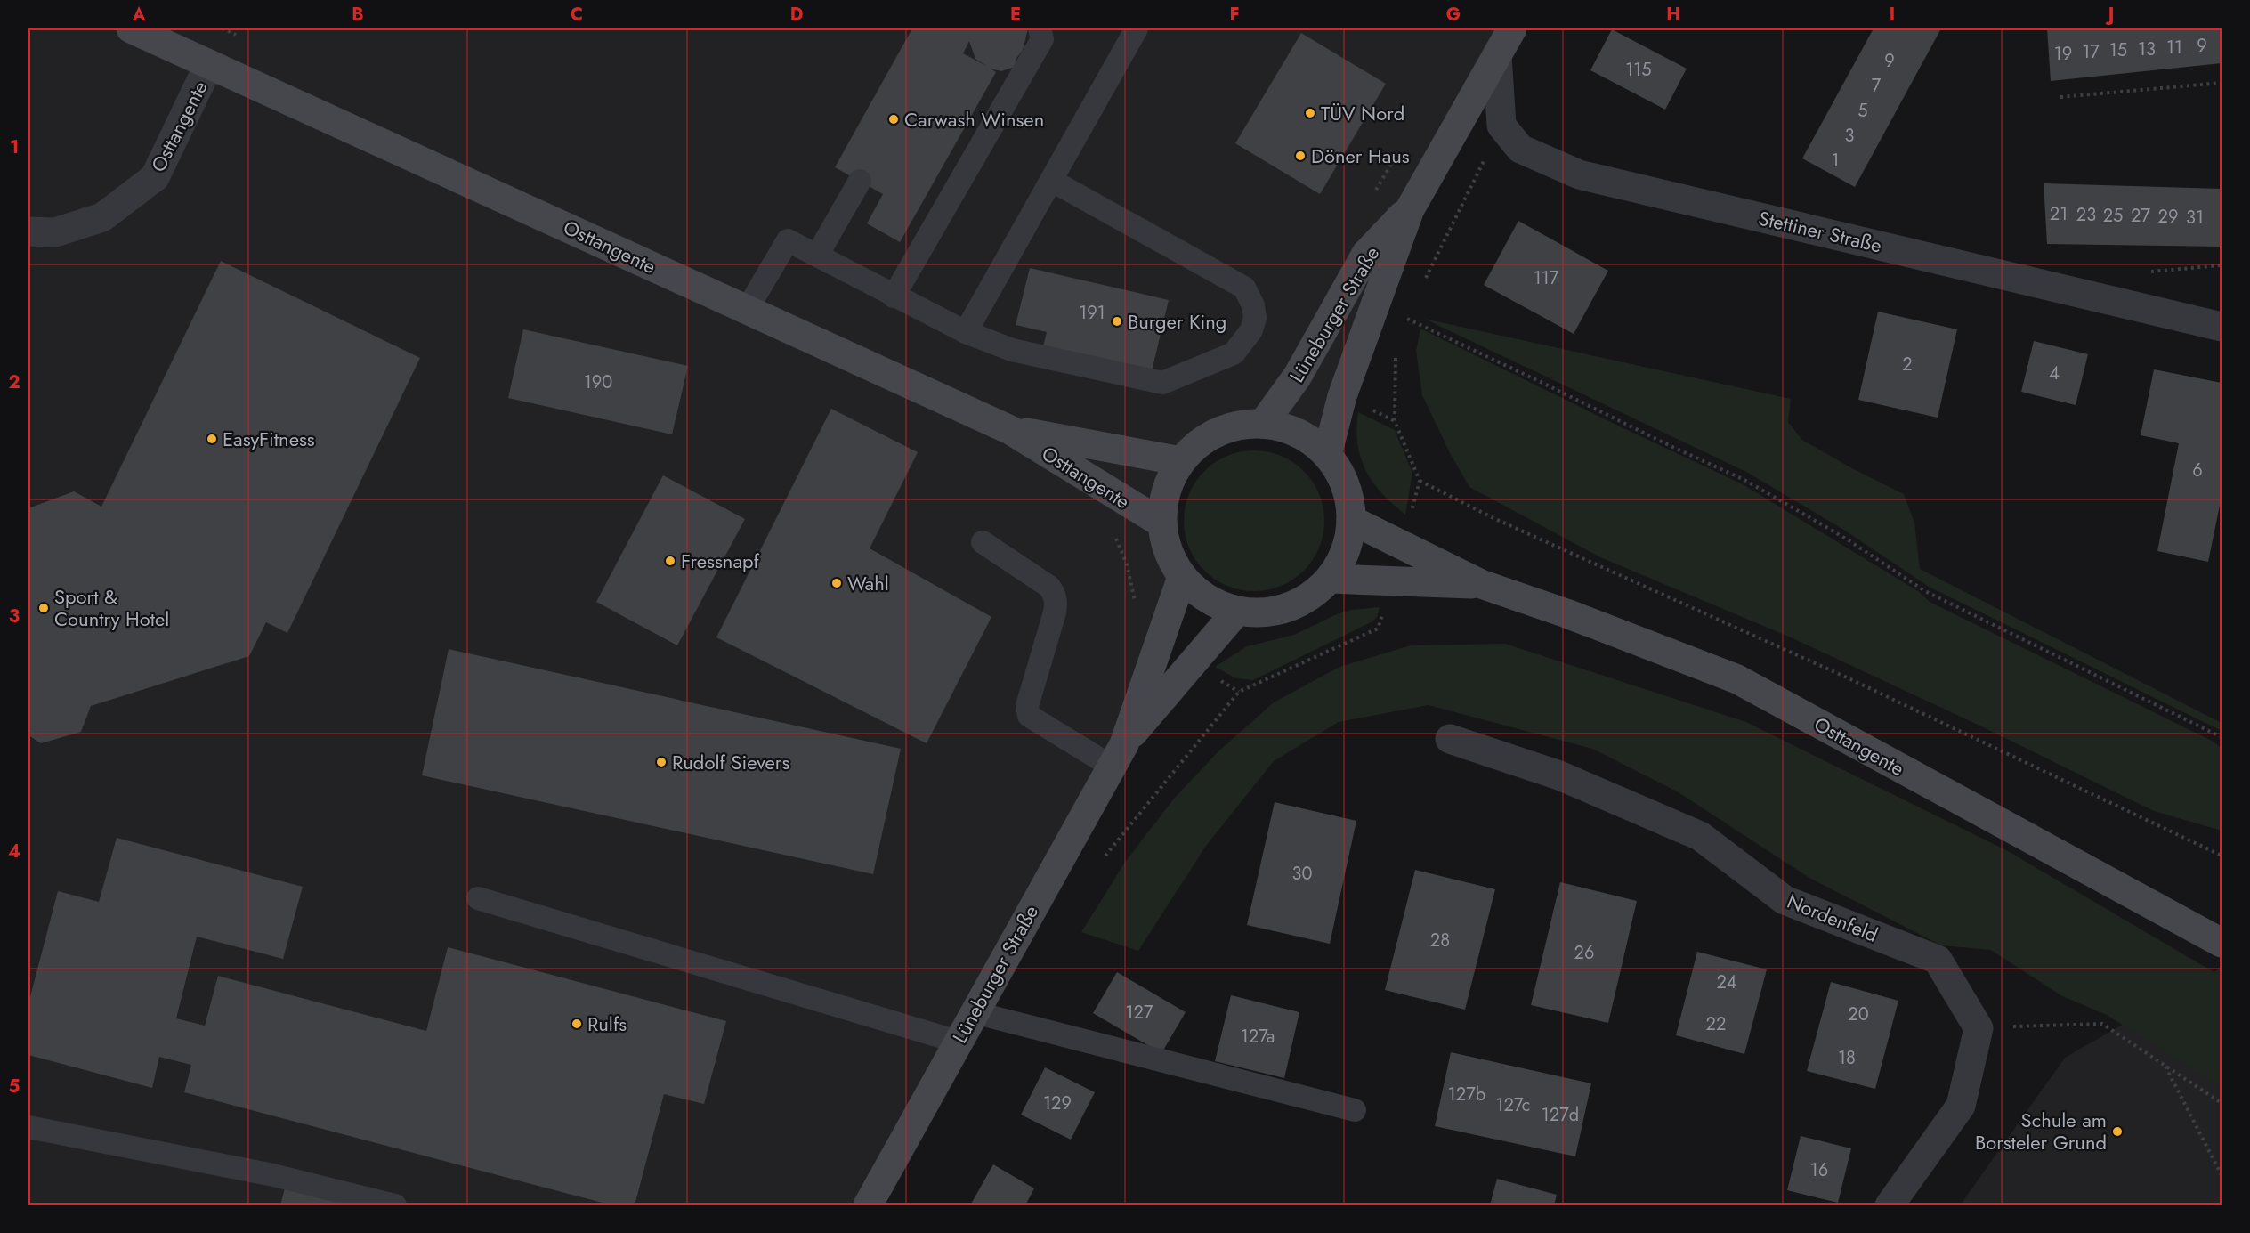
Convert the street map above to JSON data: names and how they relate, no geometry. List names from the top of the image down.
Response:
{
  "streets": {
    "main road": ["Osttangente", "Lüneburger Straße"],
    "street": ["Stettiner Straße", "Nordenfeld"]
  },
  "crossings": [
    ["Osttangente", "Lüneburger Straße"]
  ],
  "places": [
    "TÜV Nord",
    "Carwash Winsen",
    "Döner Haus",
    "Burger King",
    "EasyFitness",
    "Fressnapf",
    "Wahl",
    "Sport & Country Hotel",
    "Rudolf Sievers",
    "Rulfs",
    "Schule am Borsteler Grund"
  ],
  "house_numbers": [
    "9",
    "11",
    "13",
    "15",
    "17",
    "19",
    "9",
    "115",
    "7",
    "5",
    "3",
    "1",
    "21",
    "23",
    "25",
    "27",
    "29",
    "31",
    "117",
    "191",
    "2",
    "4",
    "190",
    "6",
    "30",
    "28",
    "26",
    "24",
    "127",
    "20",
    "22",
    "127a",
    "18",
    "127b",
    "129",
    "127c",
    "127d",
    "16"
  ],
  "grid": {
    "columns": [
      "A",
      "B",
      "C",
      "D",
      "E",
      "F",
      "G",
      "H",
      "I",
      "J"
    ],
    "rows": [
      "1",
      "2",
      "3",
      "4",
      "5"
    ]
  }
}
